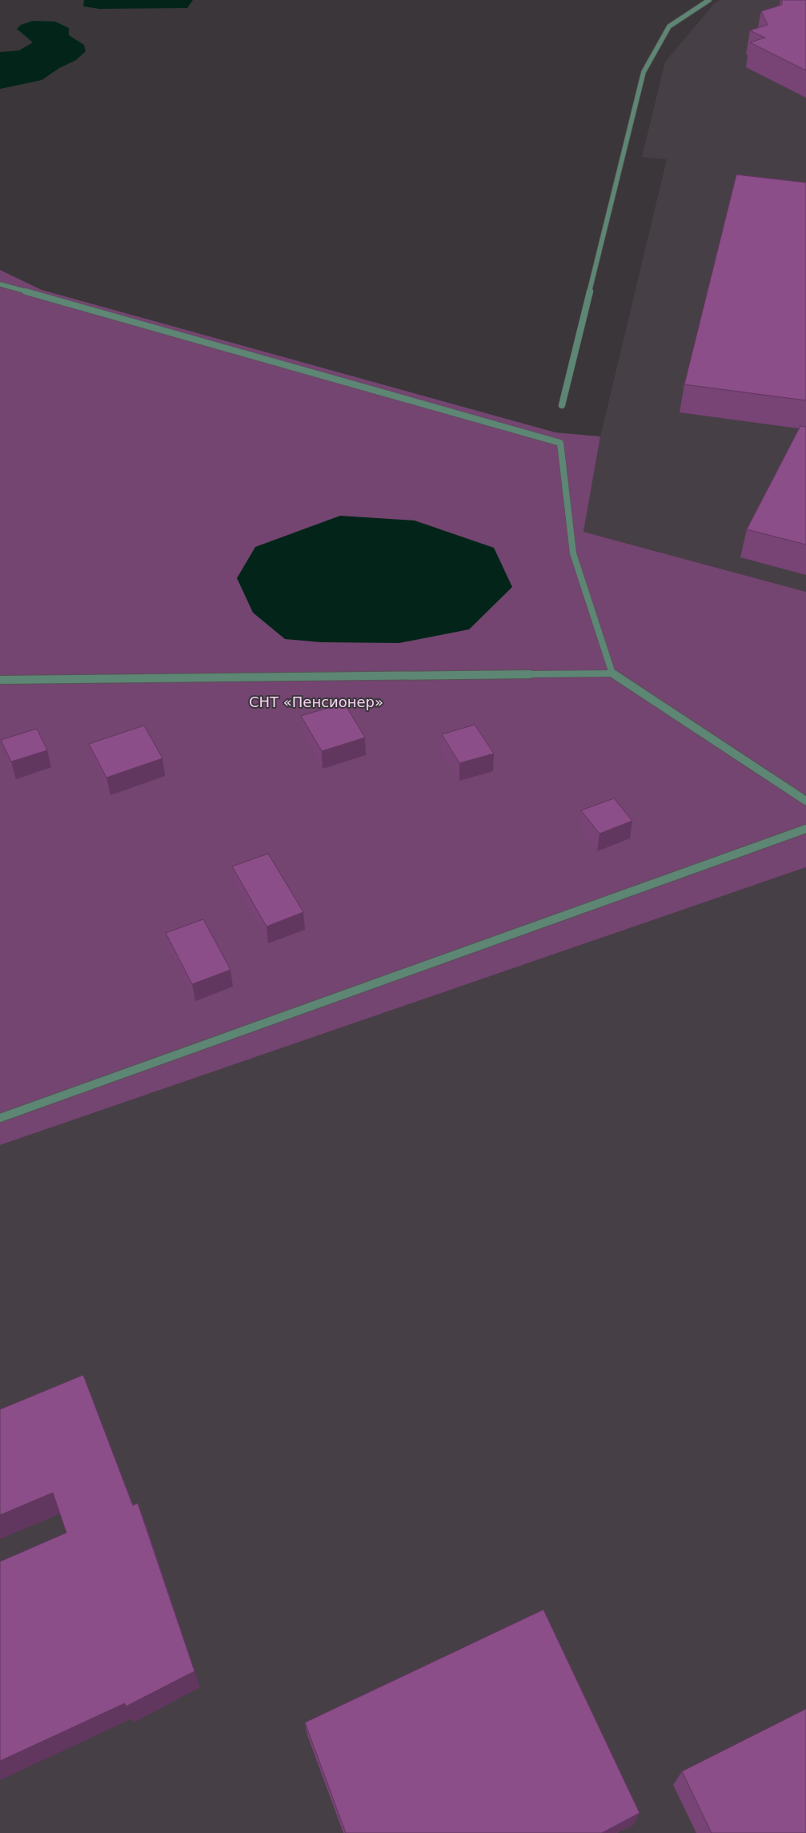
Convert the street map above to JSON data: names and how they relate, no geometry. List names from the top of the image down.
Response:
{
  "parks": ["СНТ «Пенсионер»"]
}
